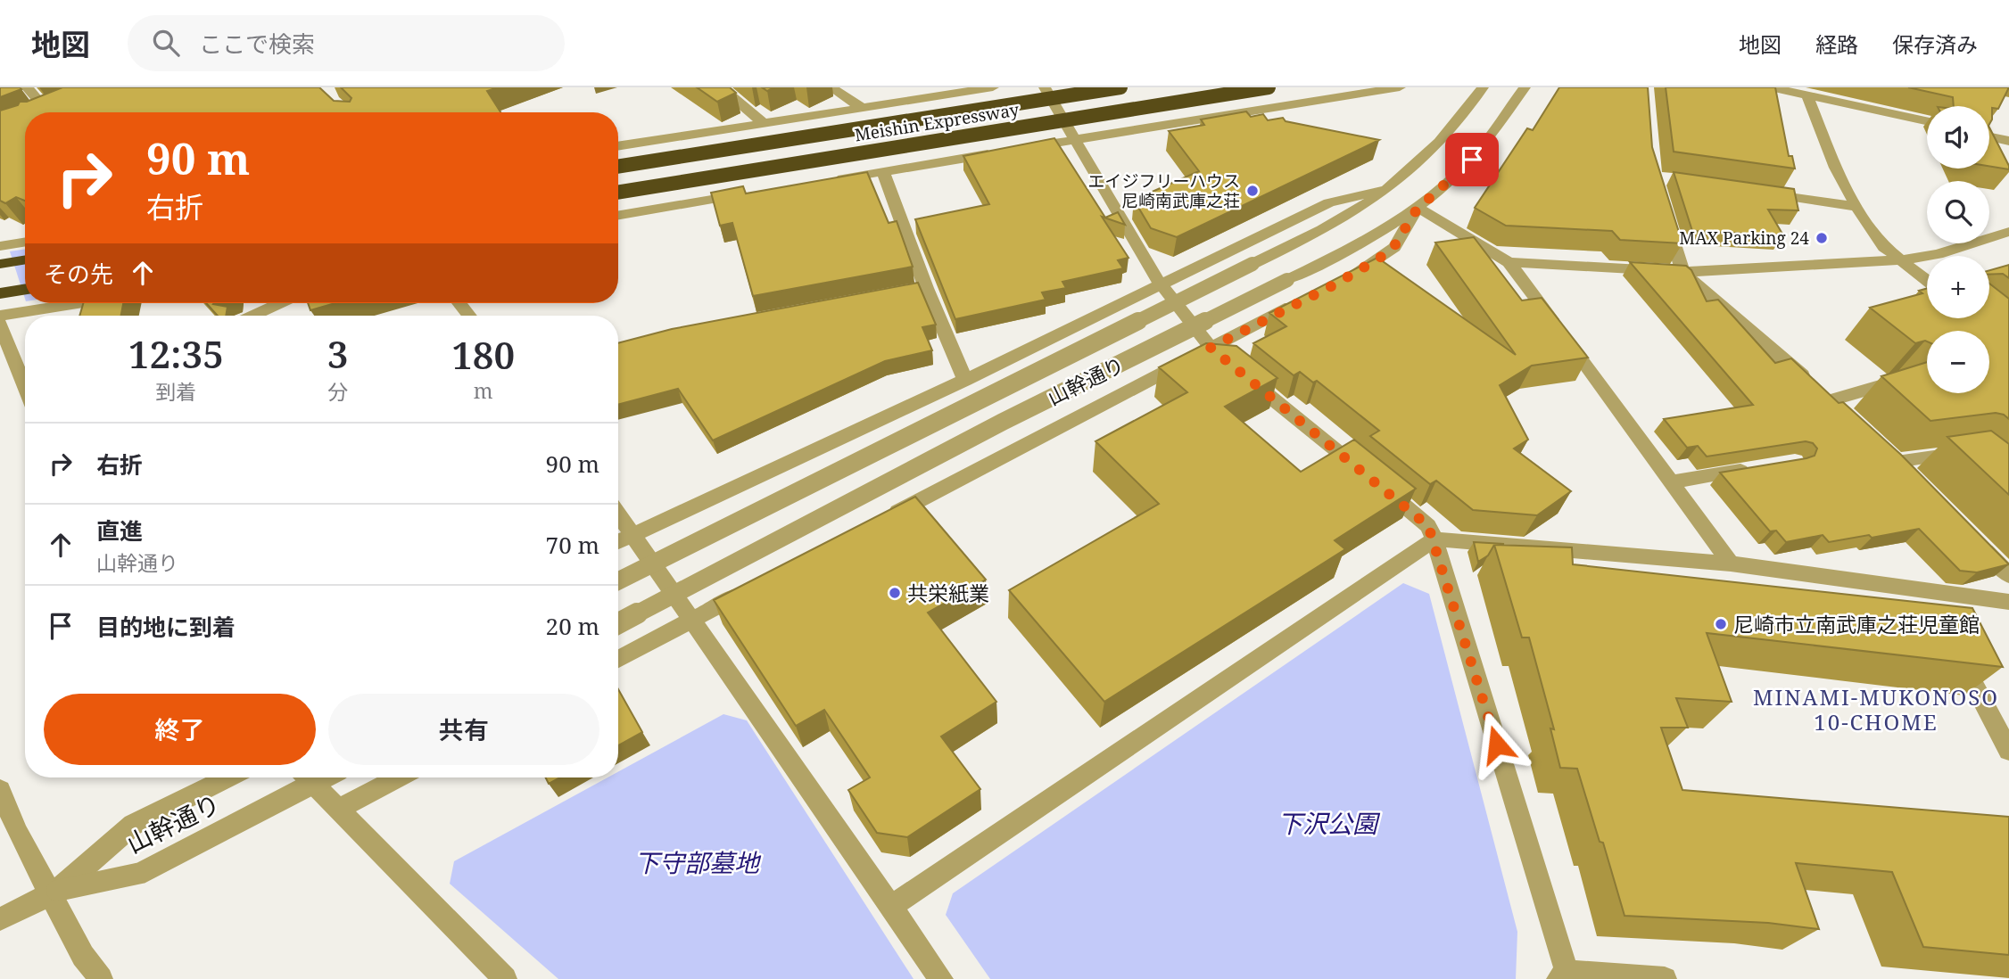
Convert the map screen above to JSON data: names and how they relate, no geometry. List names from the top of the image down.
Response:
{
  "streets": {
    "highway": ["Meishin Expressway"],
    "street": ["山幹通り"]
  },
  "districts": ["MINAMI-MUKONOSO 10-CHOME"],
  "parks": ["下沢公園", "下守部墓地"],
  "places": [
    "エイジフリーハウス 尼崎南武庫之荘",
    "MAX Parking 24",
    "共栄紙業",
    "尼崎市立南武庫之荘児童館"
  ],
  "page": {
    "header": "地図",
    "search": "ここで検索",
    "nav": ["地図", "経路", "保存済み"],
    "map_buttons": ["+", "−"],
    "turn": ["90 m", "右折"],
    "then": "その先",
    "eta": [
      "12:35",
      "到着",
      "3",
      "分",
      "180",
      "m"
    ],
    "list": [
      {
        "name": "右折",
        "value": "90 m"
      },
      {
        "name": "直進",
        "note": "山幹通り",
        "value": "70 m"
      },
      {
        "name": "目的地に到着",
        "value": "20 m"
      }
    ],
    "buttons": ["終了", "共有"]
  }
}
